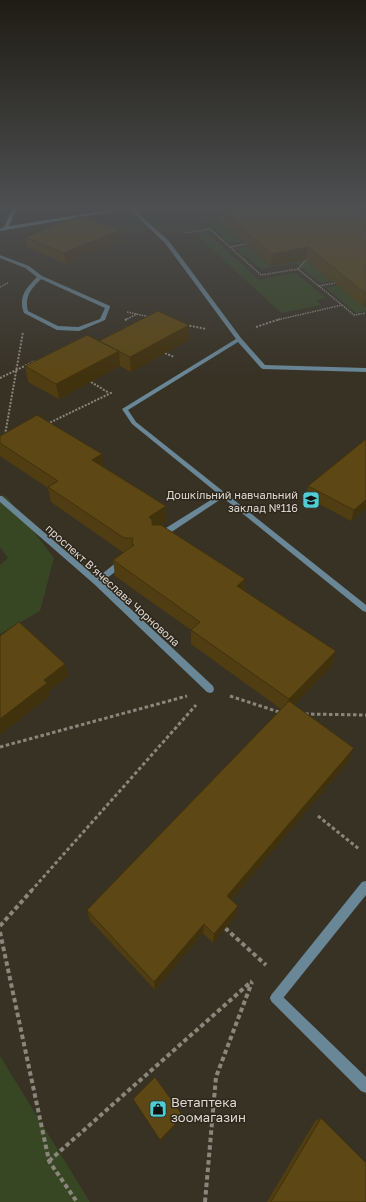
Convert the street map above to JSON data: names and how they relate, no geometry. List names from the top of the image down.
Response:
{
  "streets": {
    "street": ["проспект Вʼячеслава Чорновола"]
  },
  "places": {
    "school or university": ["Дошкільний навчальний заклад №116"],
    "shop": ["Ветаптека зоомагазин"]
  }
}
